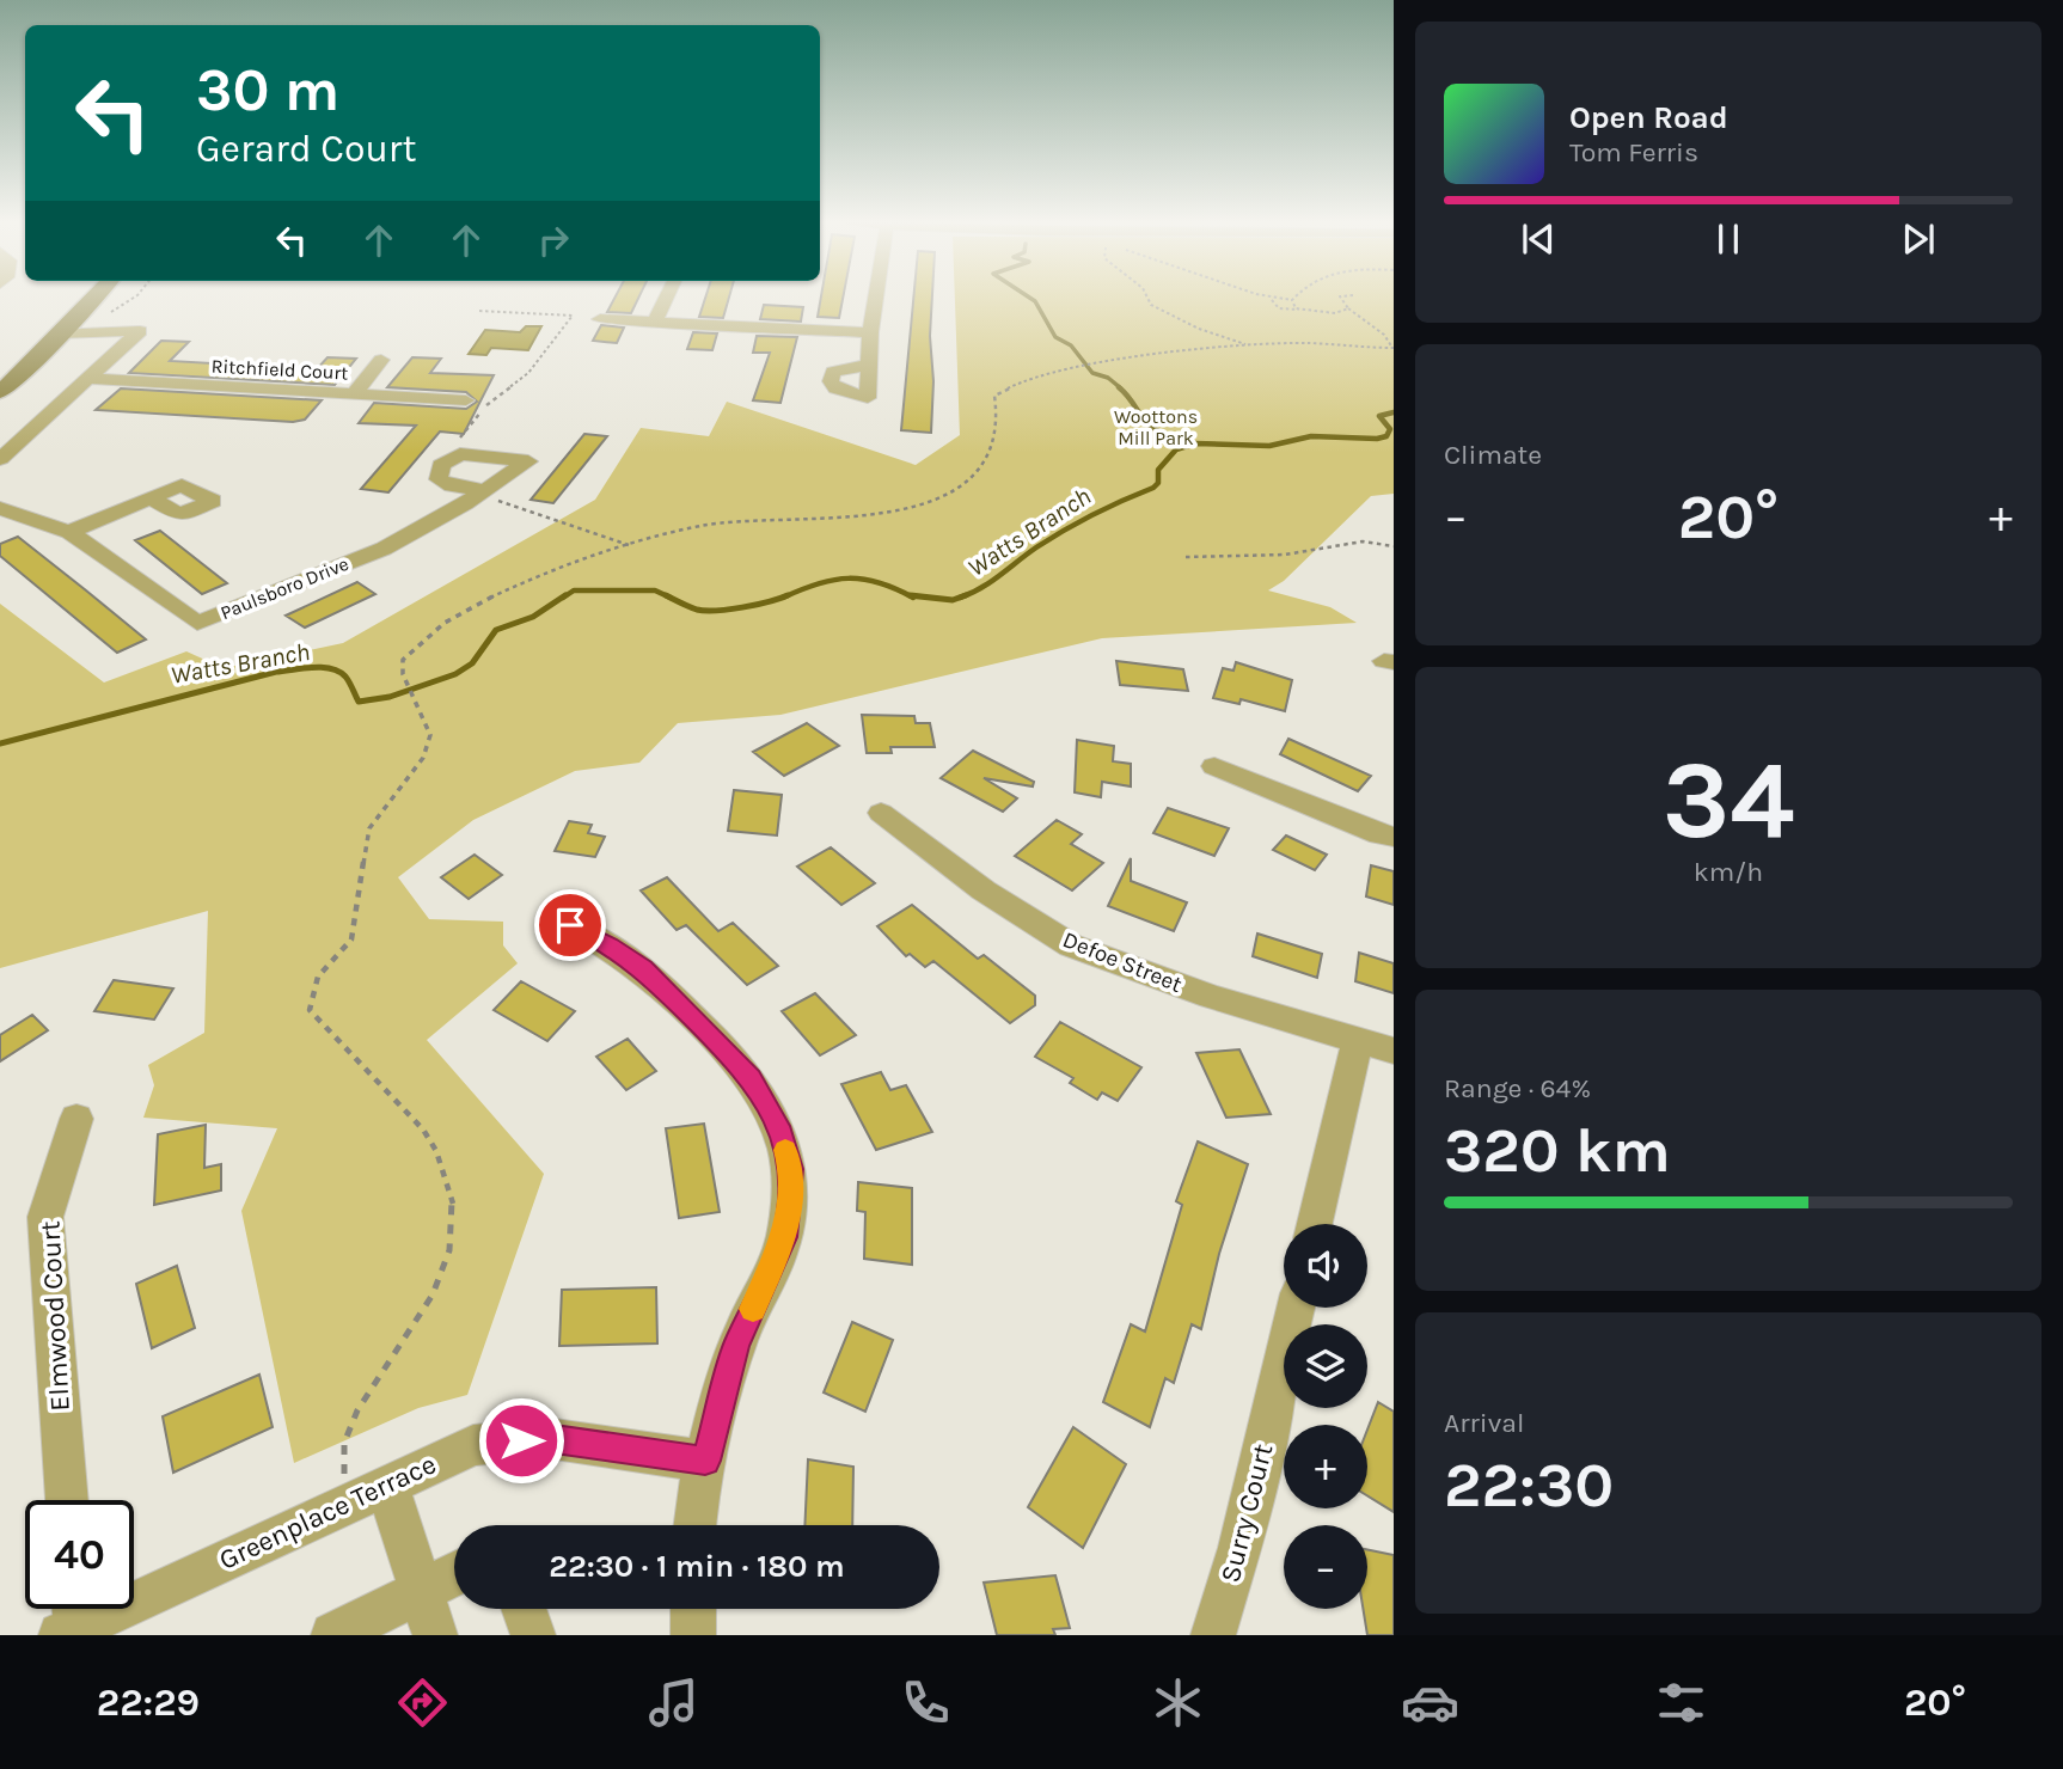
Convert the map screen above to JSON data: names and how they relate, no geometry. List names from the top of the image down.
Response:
{
  "streets": {
    "street": [
      "Ritchfield Court",
      "Paulsboro Drive",
      "Defoe Street",
      "Elmwood Court",
      "Greenplace Terrace",
      "Surry Court"
    ]
  },
  "water": ["Watts Branch"],
  "parks": ["Woottons Mill Park"],
  "page": {
    "turn": ["30 m", "Gerard Court"],
    "song": ["Open Road", "Tom Ferris"],
    "tile": [
      "Climate",
      ["34", "km/h"],
      ["Range · 64%", "320 km"],
      ["Arrival", "22:30"]
    ],
    "heat": ["−", "20°", "+"],
    "map_buttons": ["+", "−"],
    "limit": "40",
    "trip": "22:30 · 1 min · 180 m",
    "tabs": ["22:29", "20°"]
  }
}
